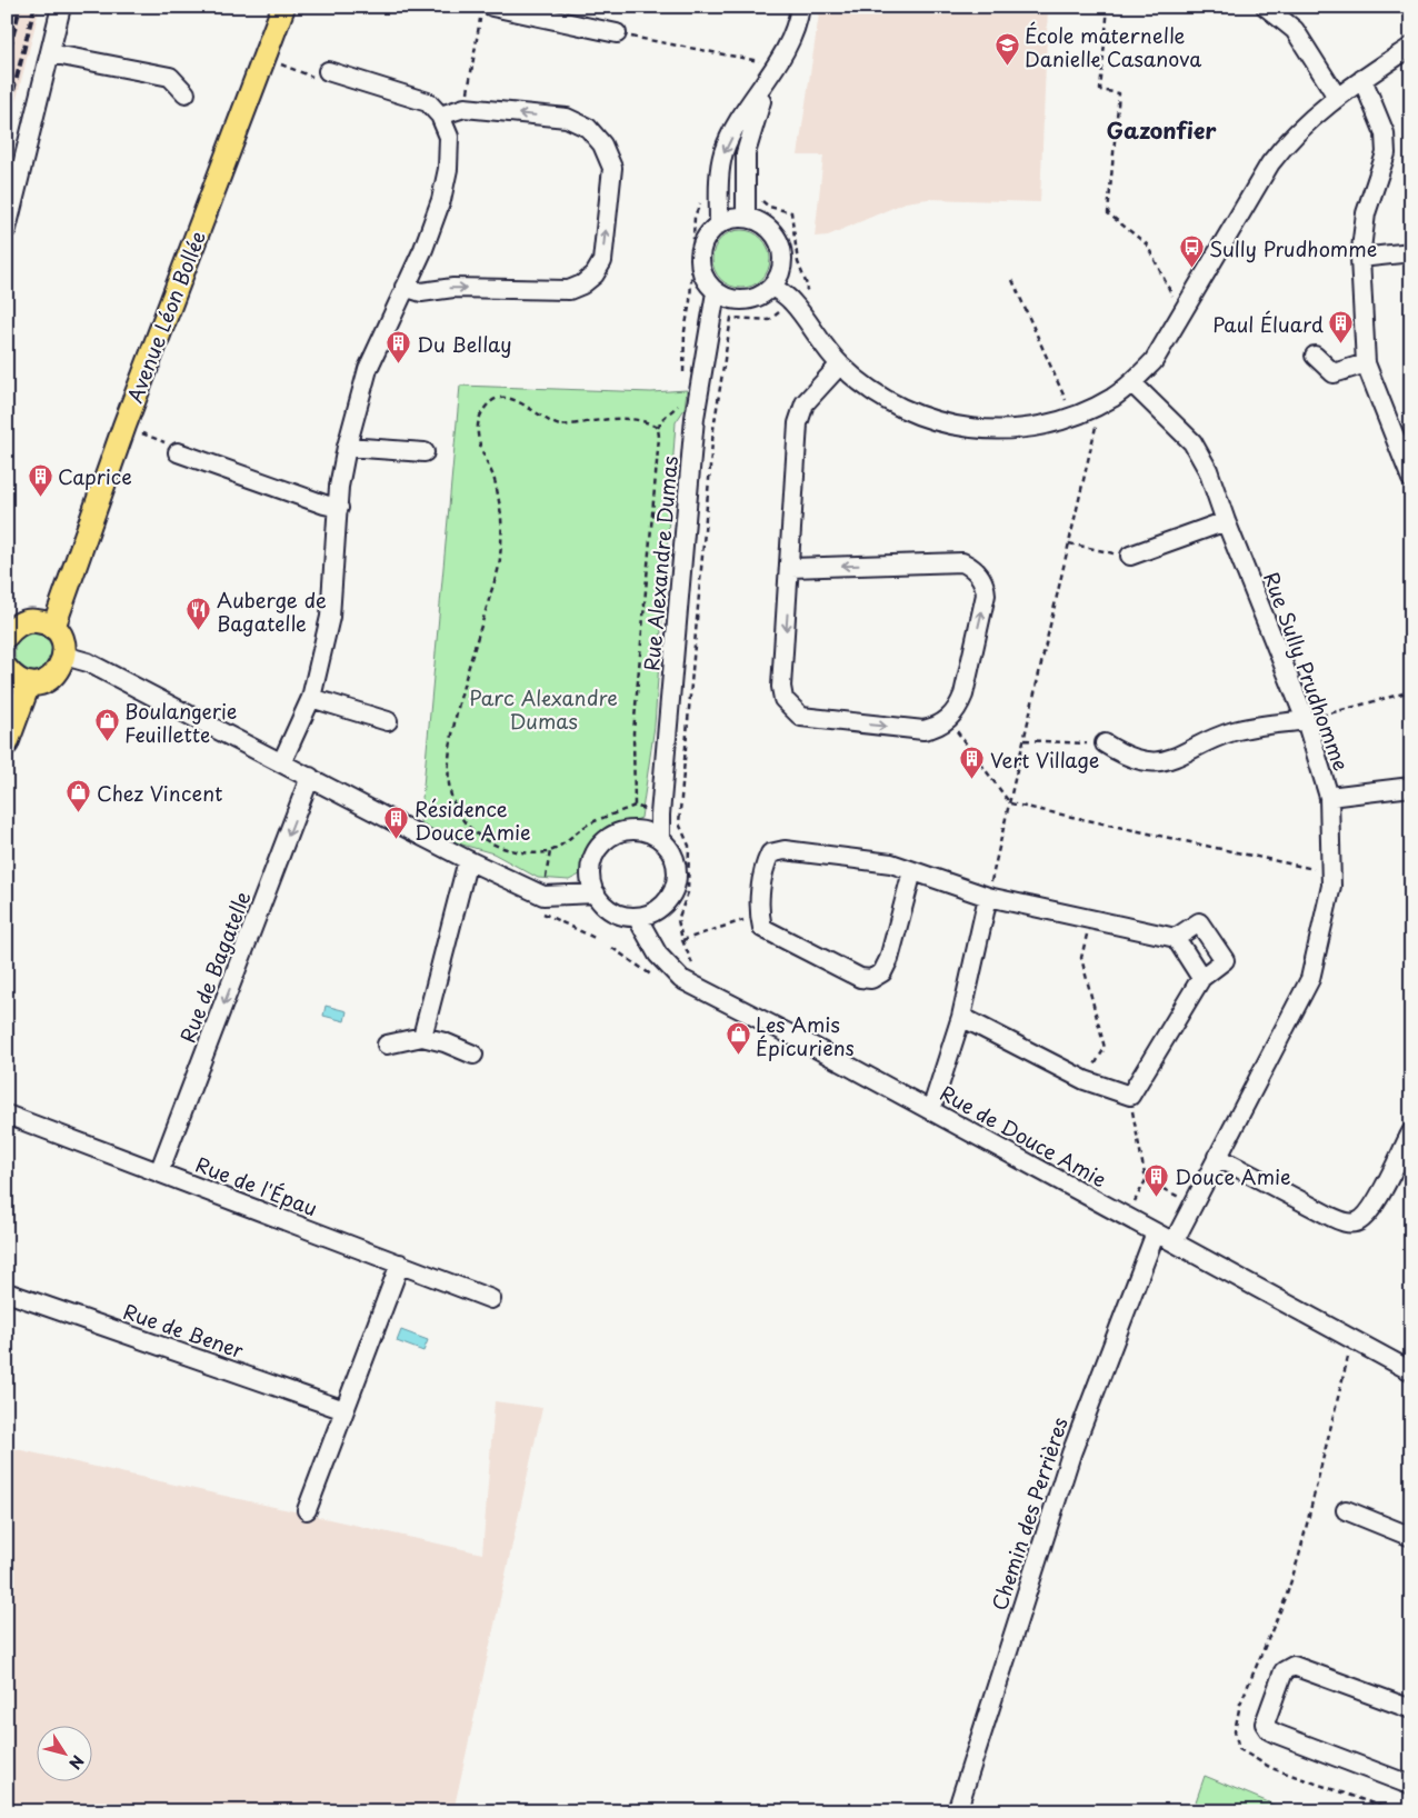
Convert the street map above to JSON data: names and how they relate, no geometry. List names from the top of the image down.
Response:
{
  "streets": {
    "main road": ["Avenue Léon Bollée"],
    "street": [
      "Rue Alexandre Dumas",
      "Rue Sully Prudhomme",
      "Rue de Bagatelle",
      "Rue de Douce Amie",
      "Rue de l'Épau",
      "Rue de Bener",
      "Chemin des Perrières"
    ]
  },
  "crossings": [
    ["Rue Alexandre Dumas", "Rue de Douce Amie"],
    ["Rue Sully Prudhomme", "Rue de Douce Amie"],
    ["Rue de Bagatelle", "Rue de l'Épau"],
    ["Rue de Douce Amie", "Chemin des Perrières"]
  ],
  "one_way": ["Rue de Bagatelle"],
  "districts": ["Gazonfier"],
  "parks": ["Parc Alexandre Dumas"],
  "places": {
    "school or university": ["École maternelle Danielle Casanova"],
    "bus stop": ["Sully Prudhomme"],
    "building": [
      "Paul Éluard",
      "Du Bellay",
      "Caprice",
      "Vert Village",
      "Résidence Douce Amie",
      "Douce Amie"
    ],
    "restaurant": ["Auberge de Bagatelle"],
    "shop": ["Boulangerie Feuillette", "Chez Vincent", "Les Amis Épicuriens"]
  },
  "north": "bottom right"
}
